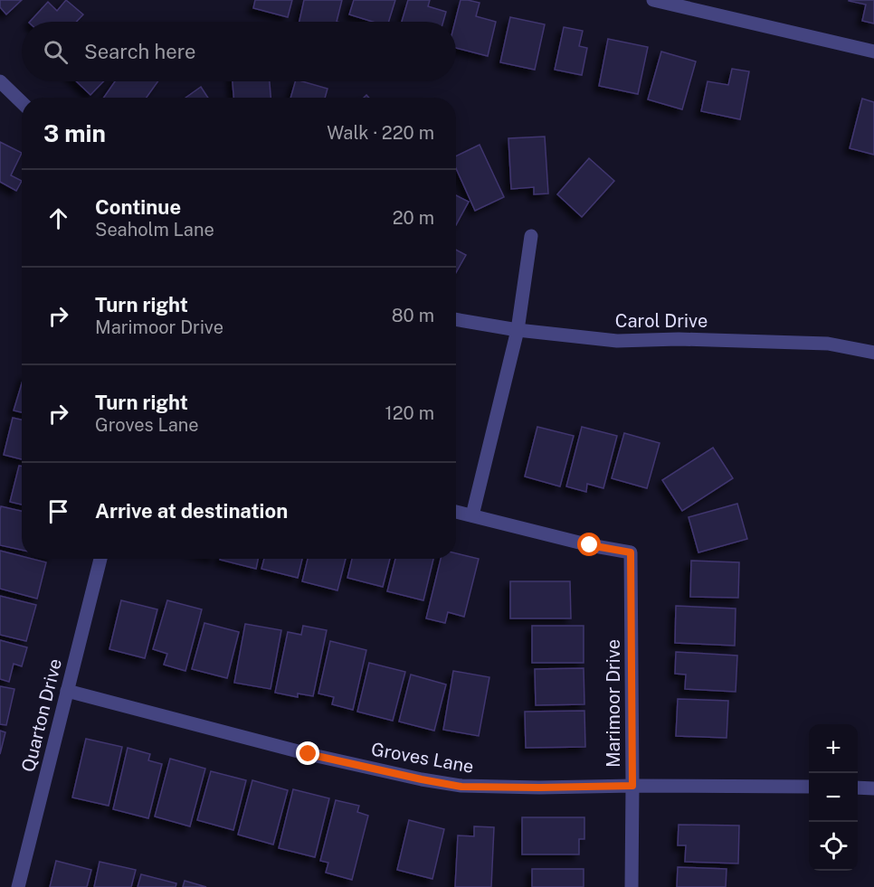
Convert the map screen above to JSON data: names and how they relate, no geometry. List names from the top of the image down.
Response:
{
  "streets": {
    "street": [
      "Carol Drive",
      "Marimoor Drive",
      "Quarton Drive",
      "Groves Lane"
    ]
  },
  "crossings": [
    ["Marimoor Drive", "Groves Lane"],
    ["Quarton Drive", "Groves Lane"]
  ],
  "page": {
    "search": "Search here",
    "heading": ["3 min", "Walk · 220 m"],
    "list": [
      ["Continue", "Seaholm Lane", "20 m"],
      ["Turn right", "Marimoor Drive", "80 m"],
      ["Turn right", "Groves Lane", "120 m"],
      "Arrive at destination"
    ],
    "map_buttons": ["+", "−"]
  }
}
